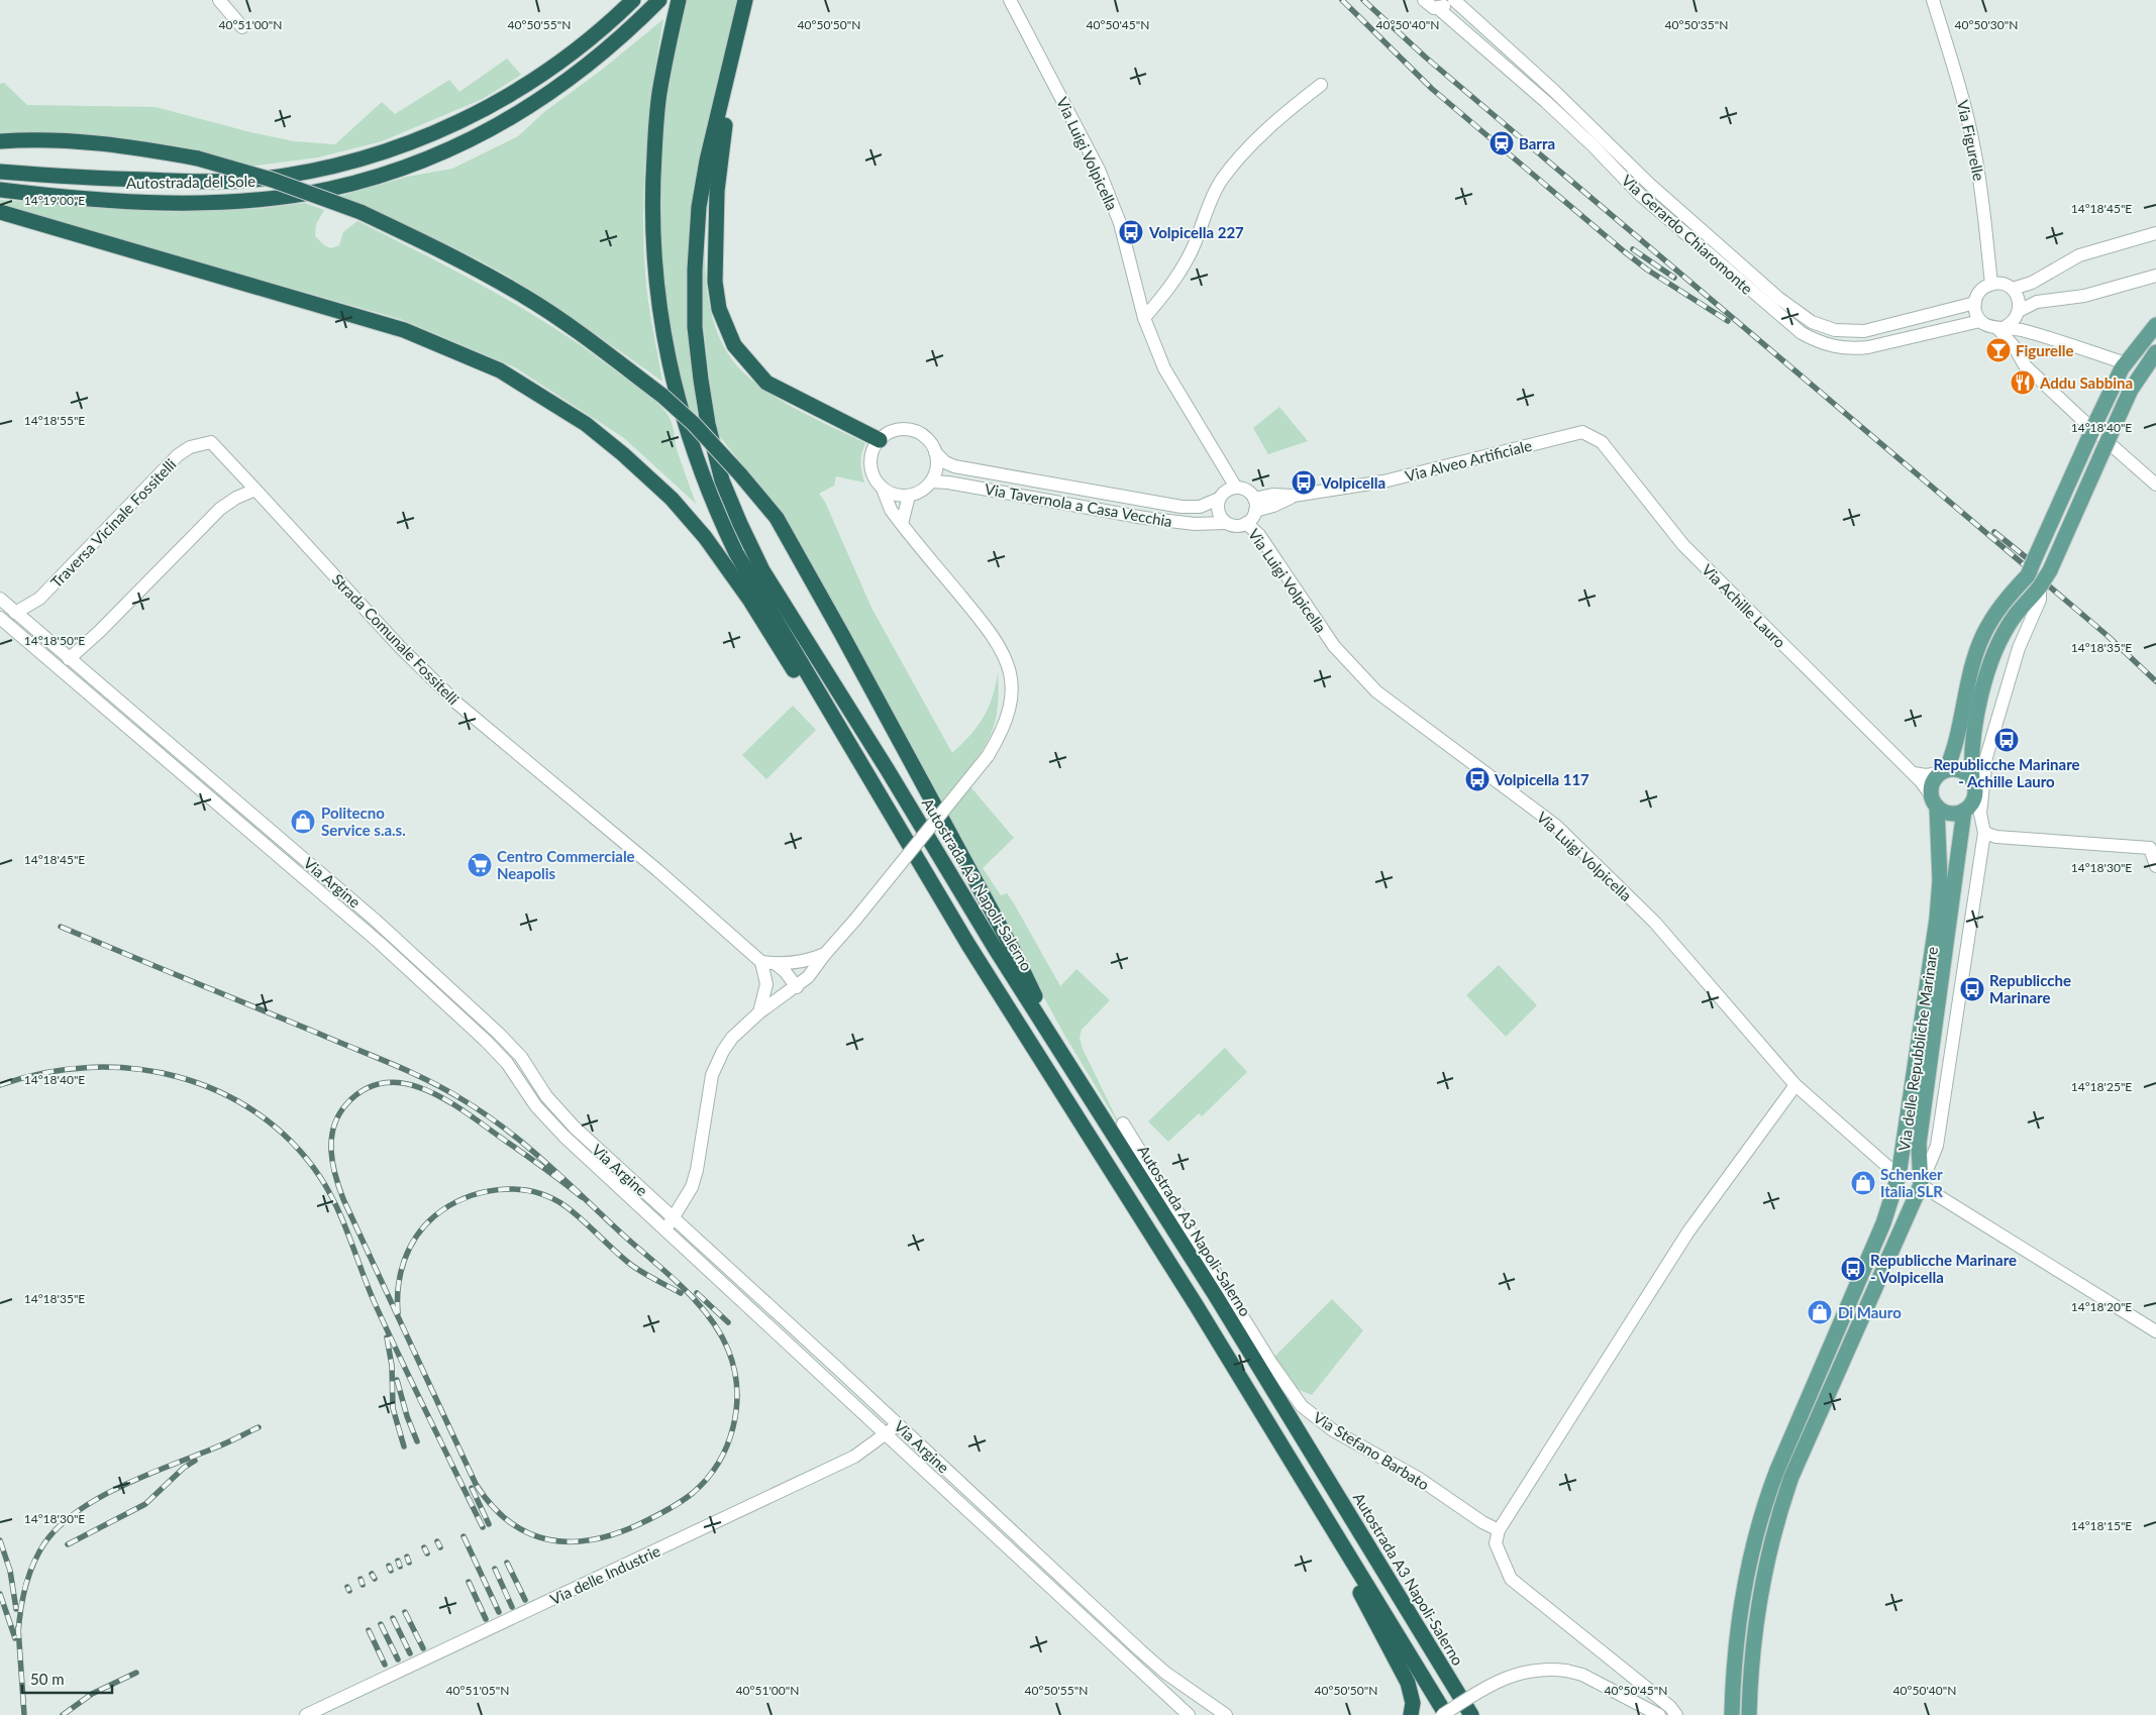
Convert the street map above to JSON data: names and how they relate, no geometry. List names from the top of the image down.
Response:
{
  "streets": {
    "highway": ["Autostrada del Sole", "Autostrada A3 Napoli-Salerno"],
    "main road": ["Via delle Repubbliche Marinare"],
    "street": [
      "Via Figurelle",
      "Via Luigi Volpicella",
      "Via Gerardo Chiaromonte",
      "Via Alveo Artificiale",
      "Via Tavernola a Casa Vecchia",
      "Traversa Vicinale Fossitelli",
      "Via Achille Lauro",
      "Strada Comunale Fossitelli",
      "Via Argine",
      "Via Stefano Barbato",
      "Via delle Industrie"
    ]
  },
  "crossings": [
    ["Via Figurelle", "Via Gerardo Chiaromonte"],
    ["Via Luigi Volpicella", "Via Alveo Artificiale"],
    ["Via Luigi Volpicella", "Via Tavernola a Casa Vecchia"],
    ["Via Luigi Volpicella", "Via delle Repubbliche Marinare"],
    ["Via Alveo Artificiale", "Via Tavernola a Casa Vecchia"],
    ["Via Alveo Artificiale", "Via Achille Lauro"],
    ["Traversa Vicinale Fossitelli", "Strada Comunale Fossitelli"],
    ["Traversa Vicinale Fossitelli", "Via Argine"],
    ["Via Achille Lauro", "Via delle Repubbliche Marinare"],
    ["Via Argine", "Via delle Industrie"]
  ],
  "places": {
    "station": ["Barra"],
    "bus stop": [
      "Volpicella 227",
      "Volpicella",
      "Republicche Marinare - Achille Lauro",
      "Volpicella 117",
      "Republicche Marinare",
      "Republicche Marinare - Volpicella"
    ],
    "bar": ["Figurelle"],
    "restaurant": ["Addu Sabbina"],
    "shop": ["Politecno Service s.a.s.", "Schenker Italia SLR", "Di Mauro"],
    "supermarket": ["Centro Commerciale Neapolis"]
  },
  "scale_bar": "50 m",
  "coordinates": [
    "40°51'00\"N",
    "40°50'55\"N",
    "40°50'50\"N",
    "40°50'45\"N",
    "40°50'40\"N",
    "40°50'35\"N",
    "40°50'30\"N",
    "14°19'00\"E",
    "14°18'45\"E",
    "14°18'55\"E",
    "14°18'40\"E",
    "14°18'50\"E",
    "14°18'35\"E",
    "14°18'30\"E",
    "14°18'25\"E",
    "14°18'20\"E",
    "14°18'15\"E",
    "40°51'05\"N"
  ]
}
